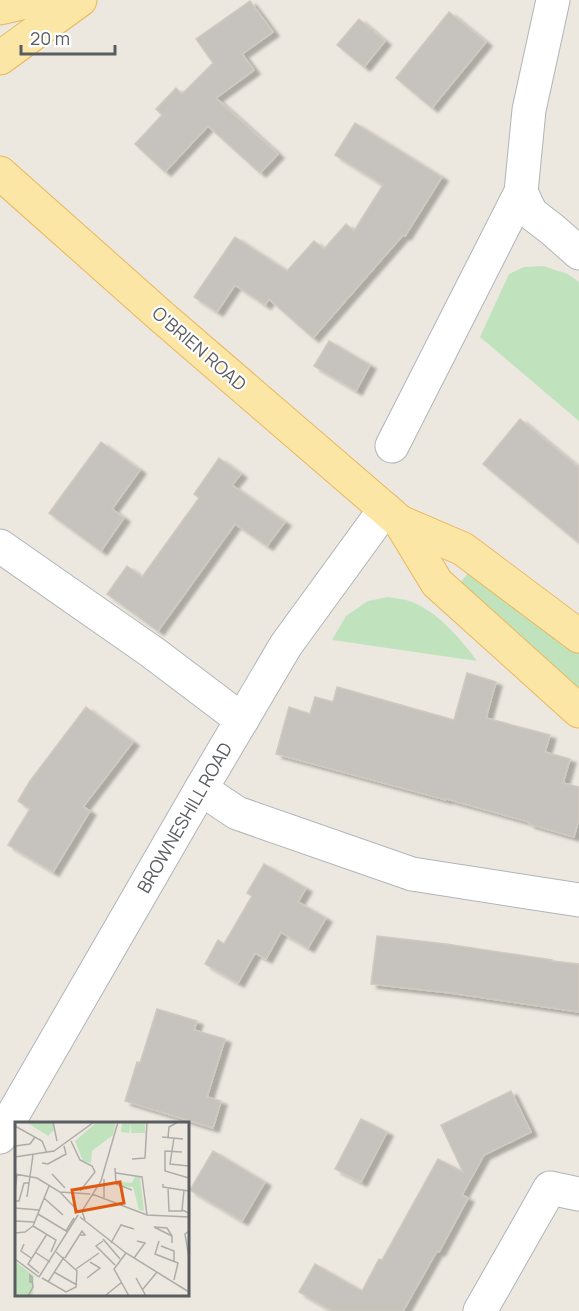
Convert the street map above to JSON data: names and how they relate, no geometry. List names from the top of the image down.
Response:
{
  "streets": {
    "main road": ["O'BRIEN ROAD"],
    "street": ["BROWNESHILL ROAD"]
  },
  "crossings": [
    ["O'BRIEN ROAD", "BROWNESHILL ROAD"]
  ],
  "scale_bar": "20 m"
}
